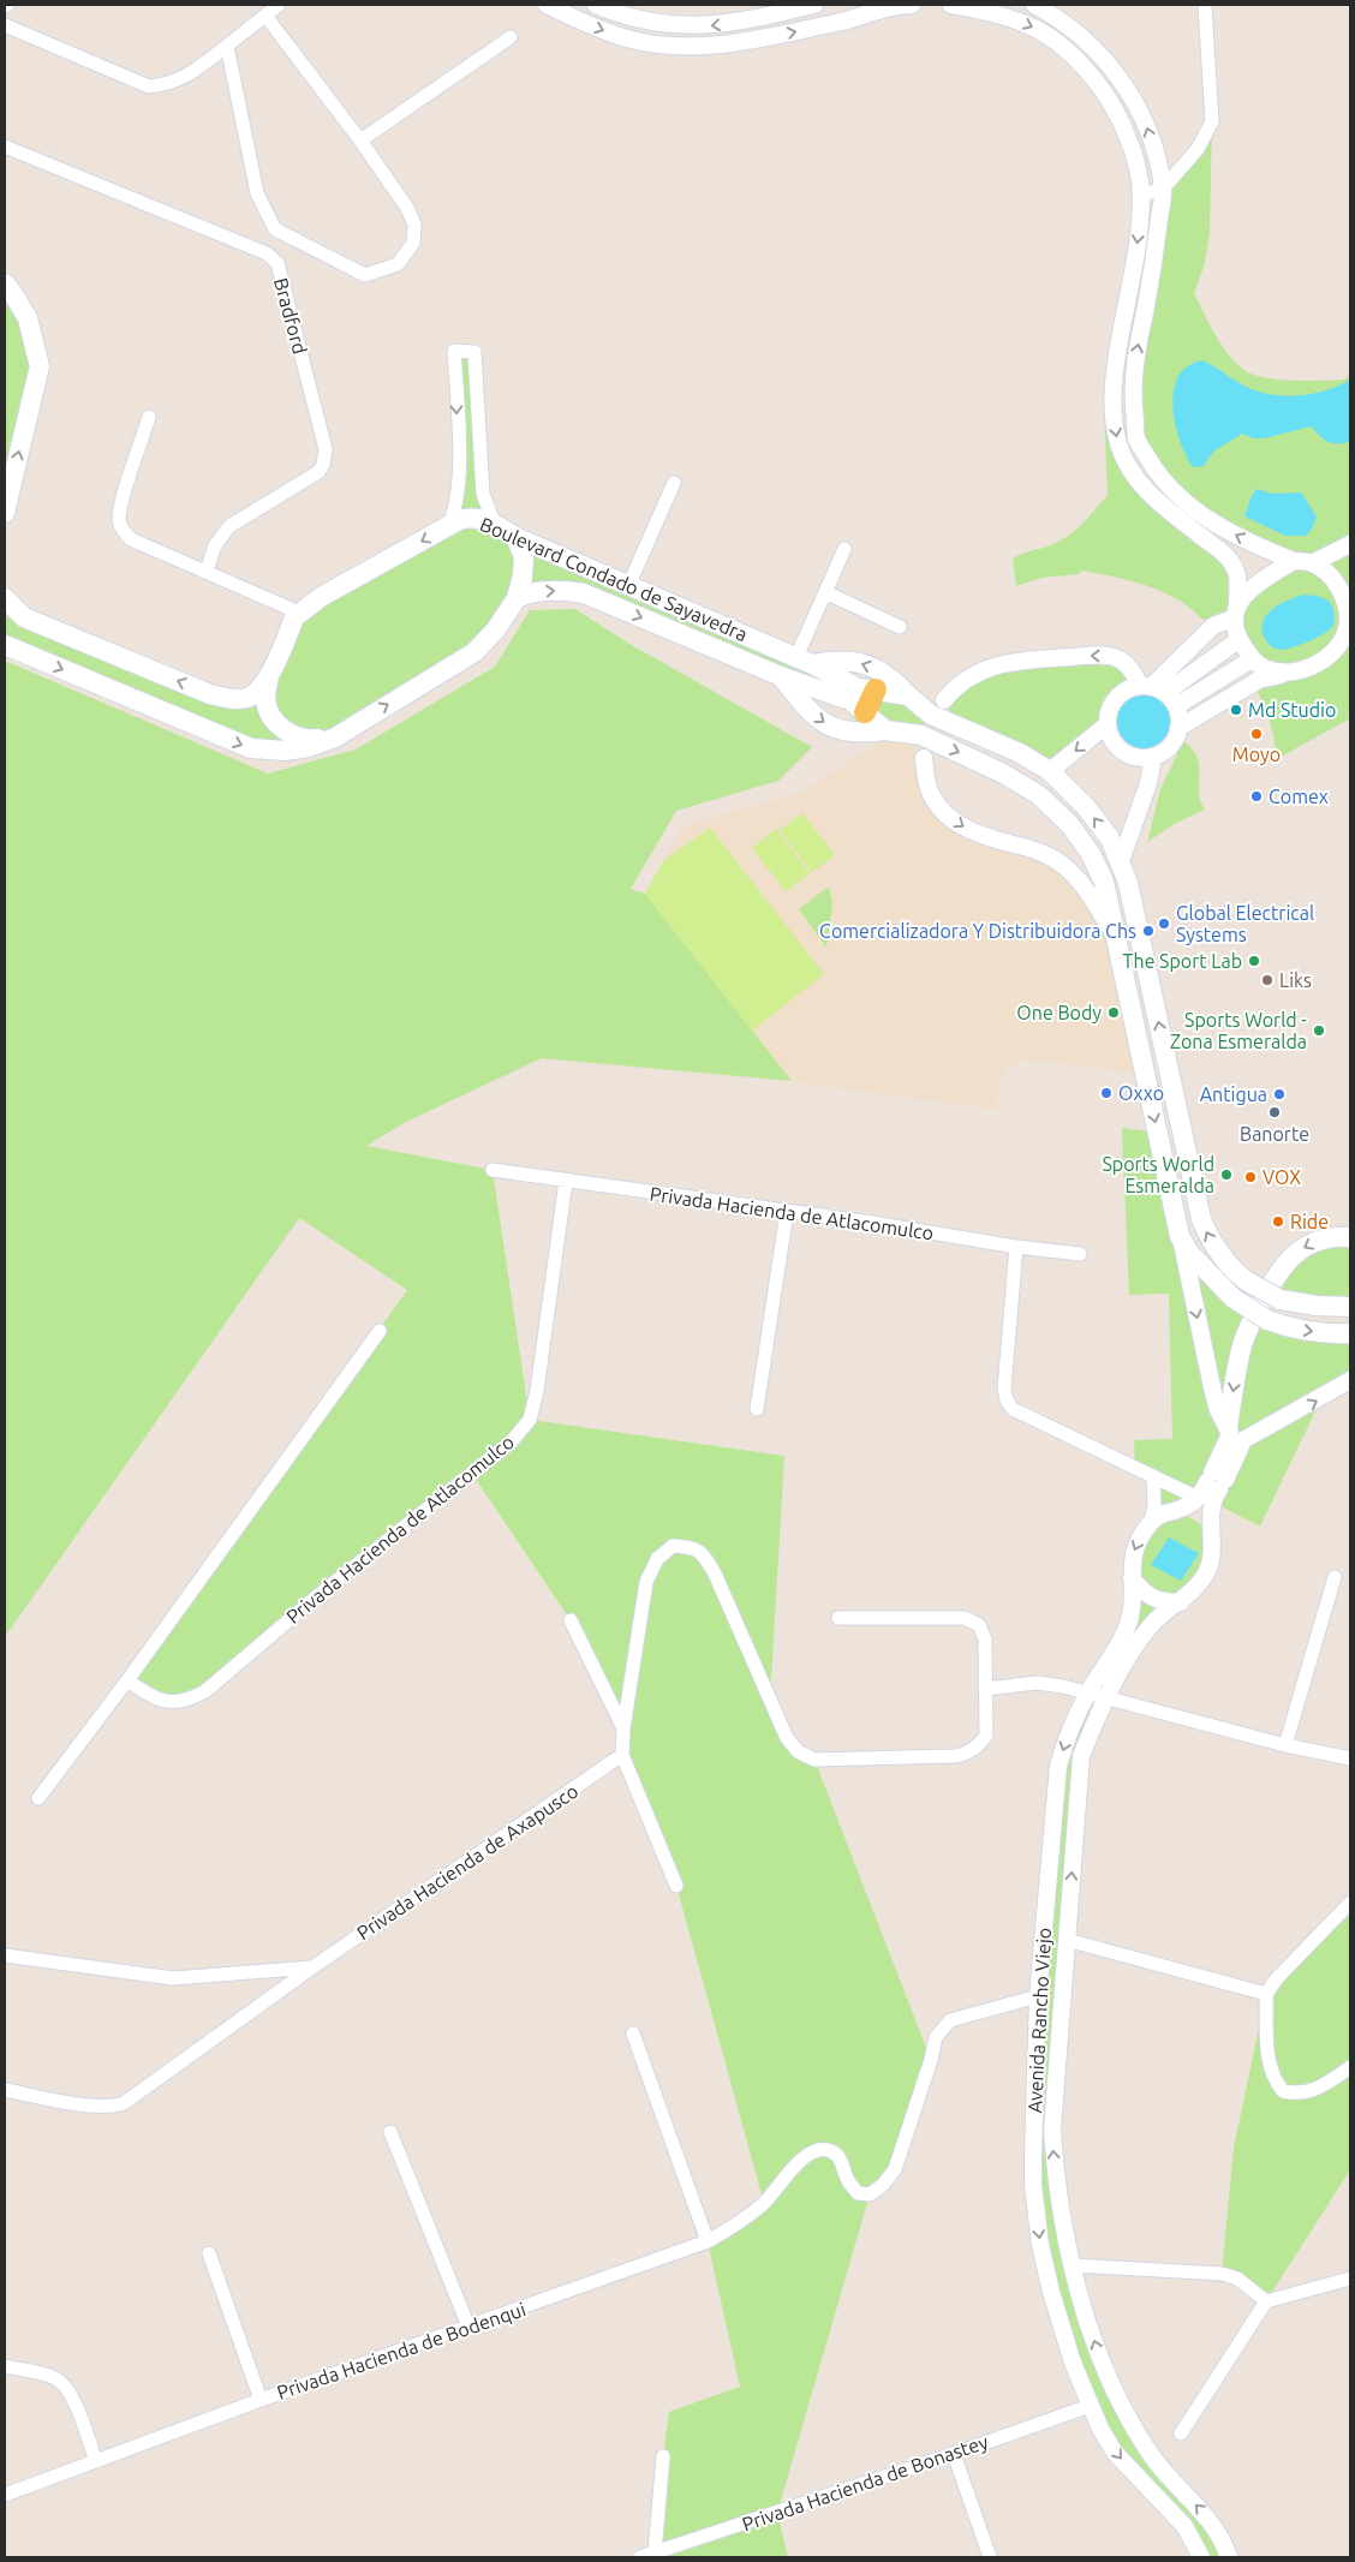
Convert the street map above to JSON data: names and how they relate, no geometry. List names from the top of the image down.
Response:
{
  "streets": {
    "main road": ["Boulevard Condado de Sayavedra"],
    "street": [
      "Bradford",
      "Privada Hacienda de Atlacomulco",
      "Privada Hacienda de Axapusco",
      "Avenida Rancho Viejo",
      "Privada Hacienda de Bodenqui",
      "Privada Hacienda de Bonastey"
    ]
  },
  "crossings": [
    ["Avenida Rancho Viejo", "Privada Hacienda de Bodenqui"],
    ["Avenida Rancho Viejo", "Privada Hacienda de Bonastey"]
  ],
  "places": [
    "Md Studio",
    "Moyo",
    "Comex",
    "Global Electrical Systems",
    "Comercializadora Y Distribuidora Chs",
    "The Sport Lab",
    "Liks",
    "One Body",
    "Sports World - Zona Esmeralda",
    "Oxxo",
    "Antigua",
    "Banorte",
    "Sports World Esmeralda",
    "VOX",
    "Ride"
  ]
}
